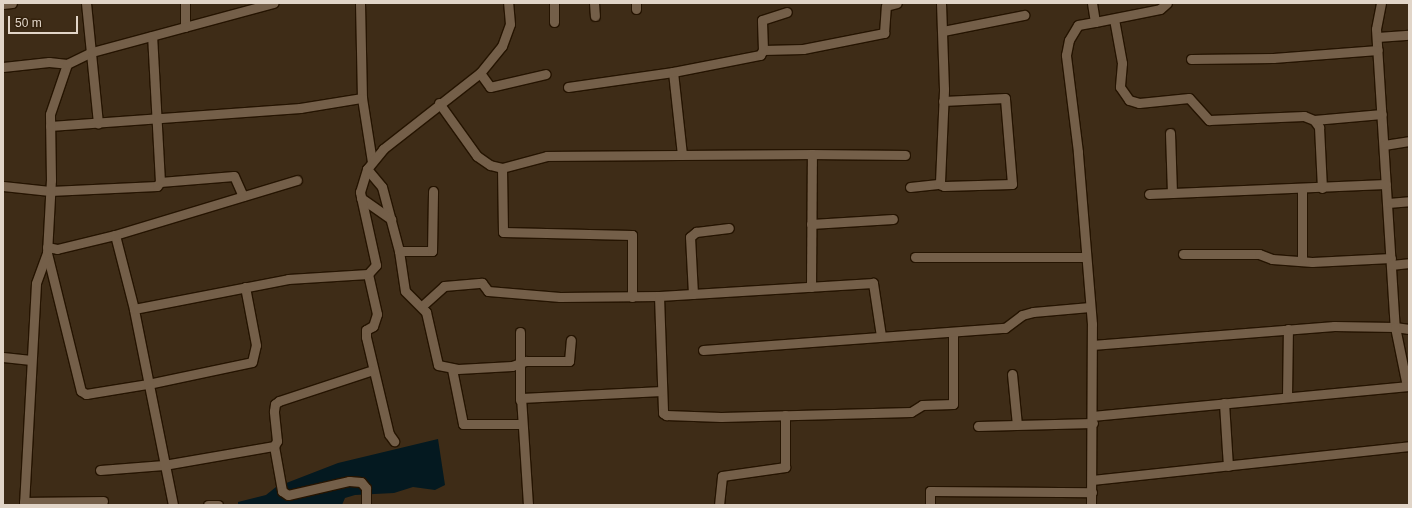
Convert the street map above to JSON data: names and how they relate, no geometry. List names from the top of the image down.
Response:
{
  "scale_bar": "50 m"
}
